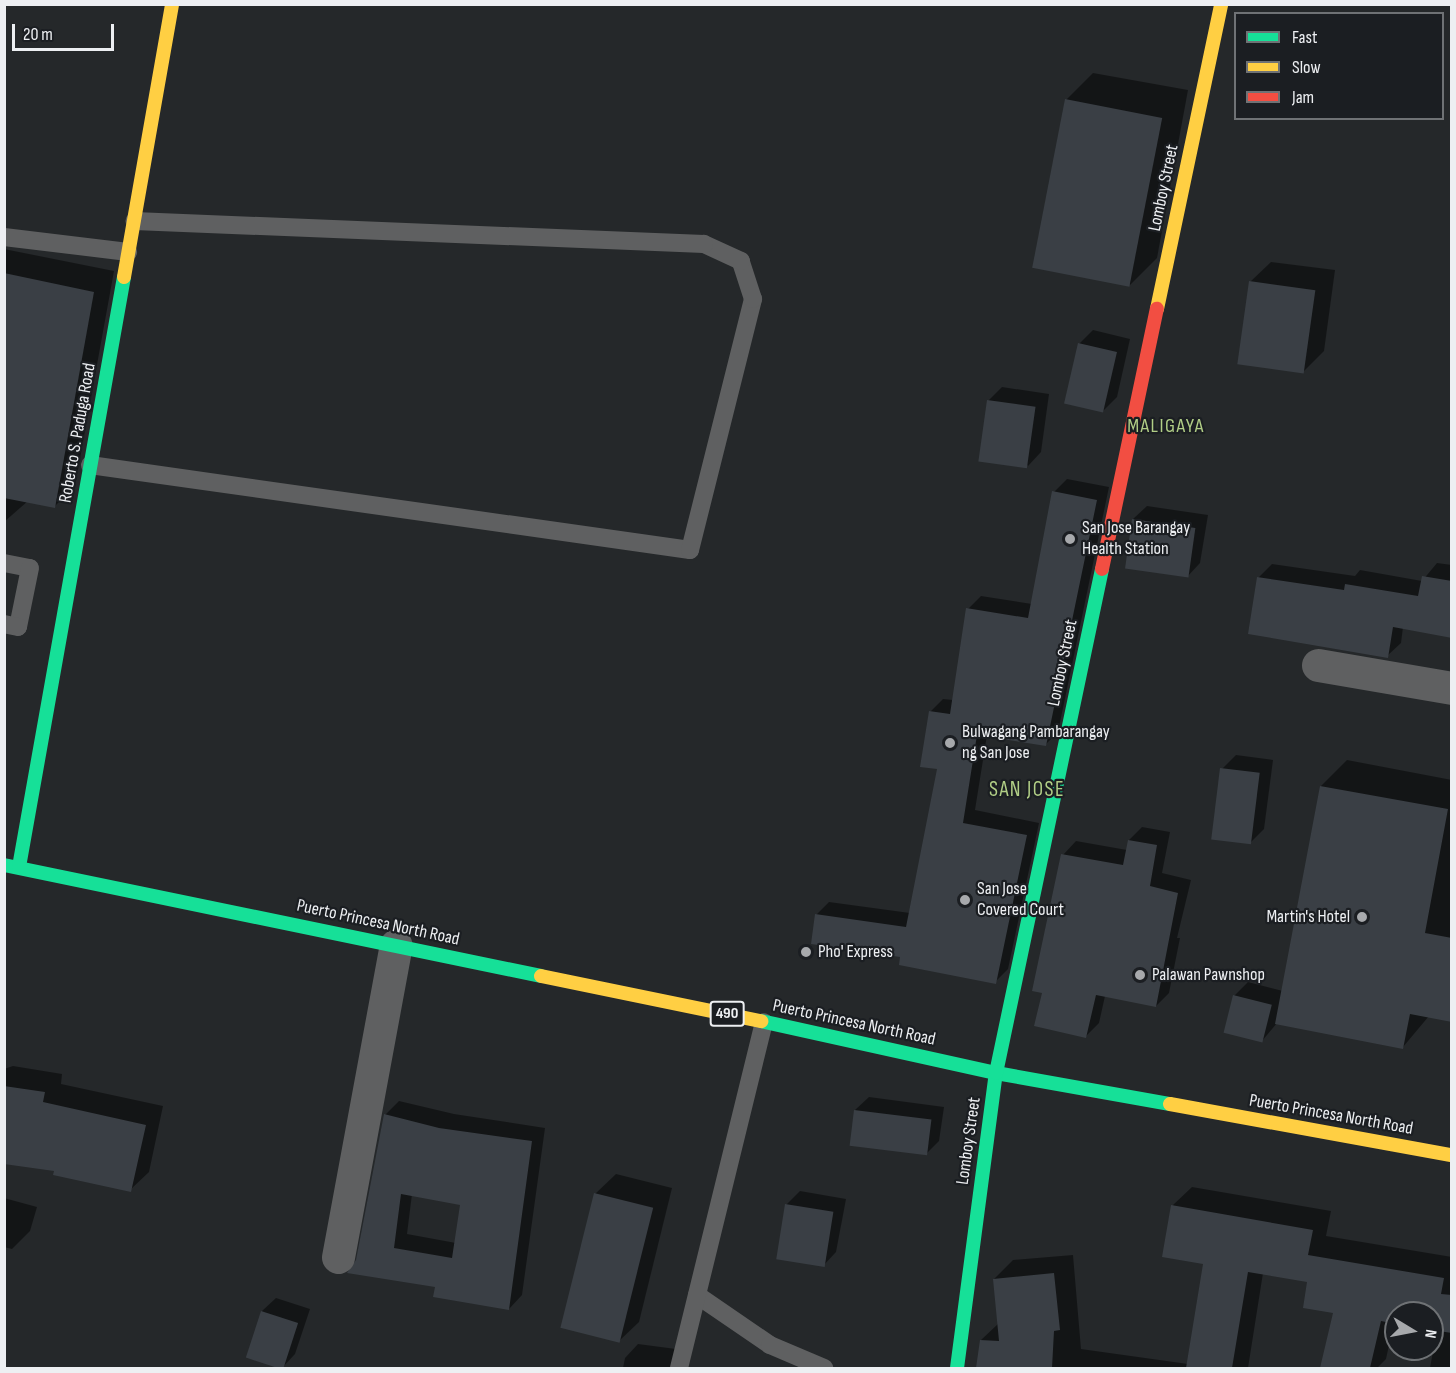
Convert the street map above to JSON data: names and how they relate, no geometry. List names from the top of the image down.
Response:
{
  "streets": {
    "street": [
      "Lomboy Street",
      "Roberto S. Paduga Road",
      "Puerto Princesa North Road",
      "490"
    ]
  },
  "crossings": [
    ["Lomboy Street", "Puerto Princesa North Road"],
    ["Roberto S. Paduga Road", "Puerto Princesa North Road"]
  ],
  "districts": ["MALIGAYA", "SAN JOSE"],
  "places": [
    "San Jose Barangay Health Station",
    "Bulwagang Pambarangay ng San Jose",
    "San Jose Covered Court",
    "Martin's Hotel",
    "Pho' Express",
    "Palawan Pawnshop"
  ],
  "legend": ["Fast", "Slow", "Jam"],
  "scale_bar": "20 m",
  "north": "right"
}
